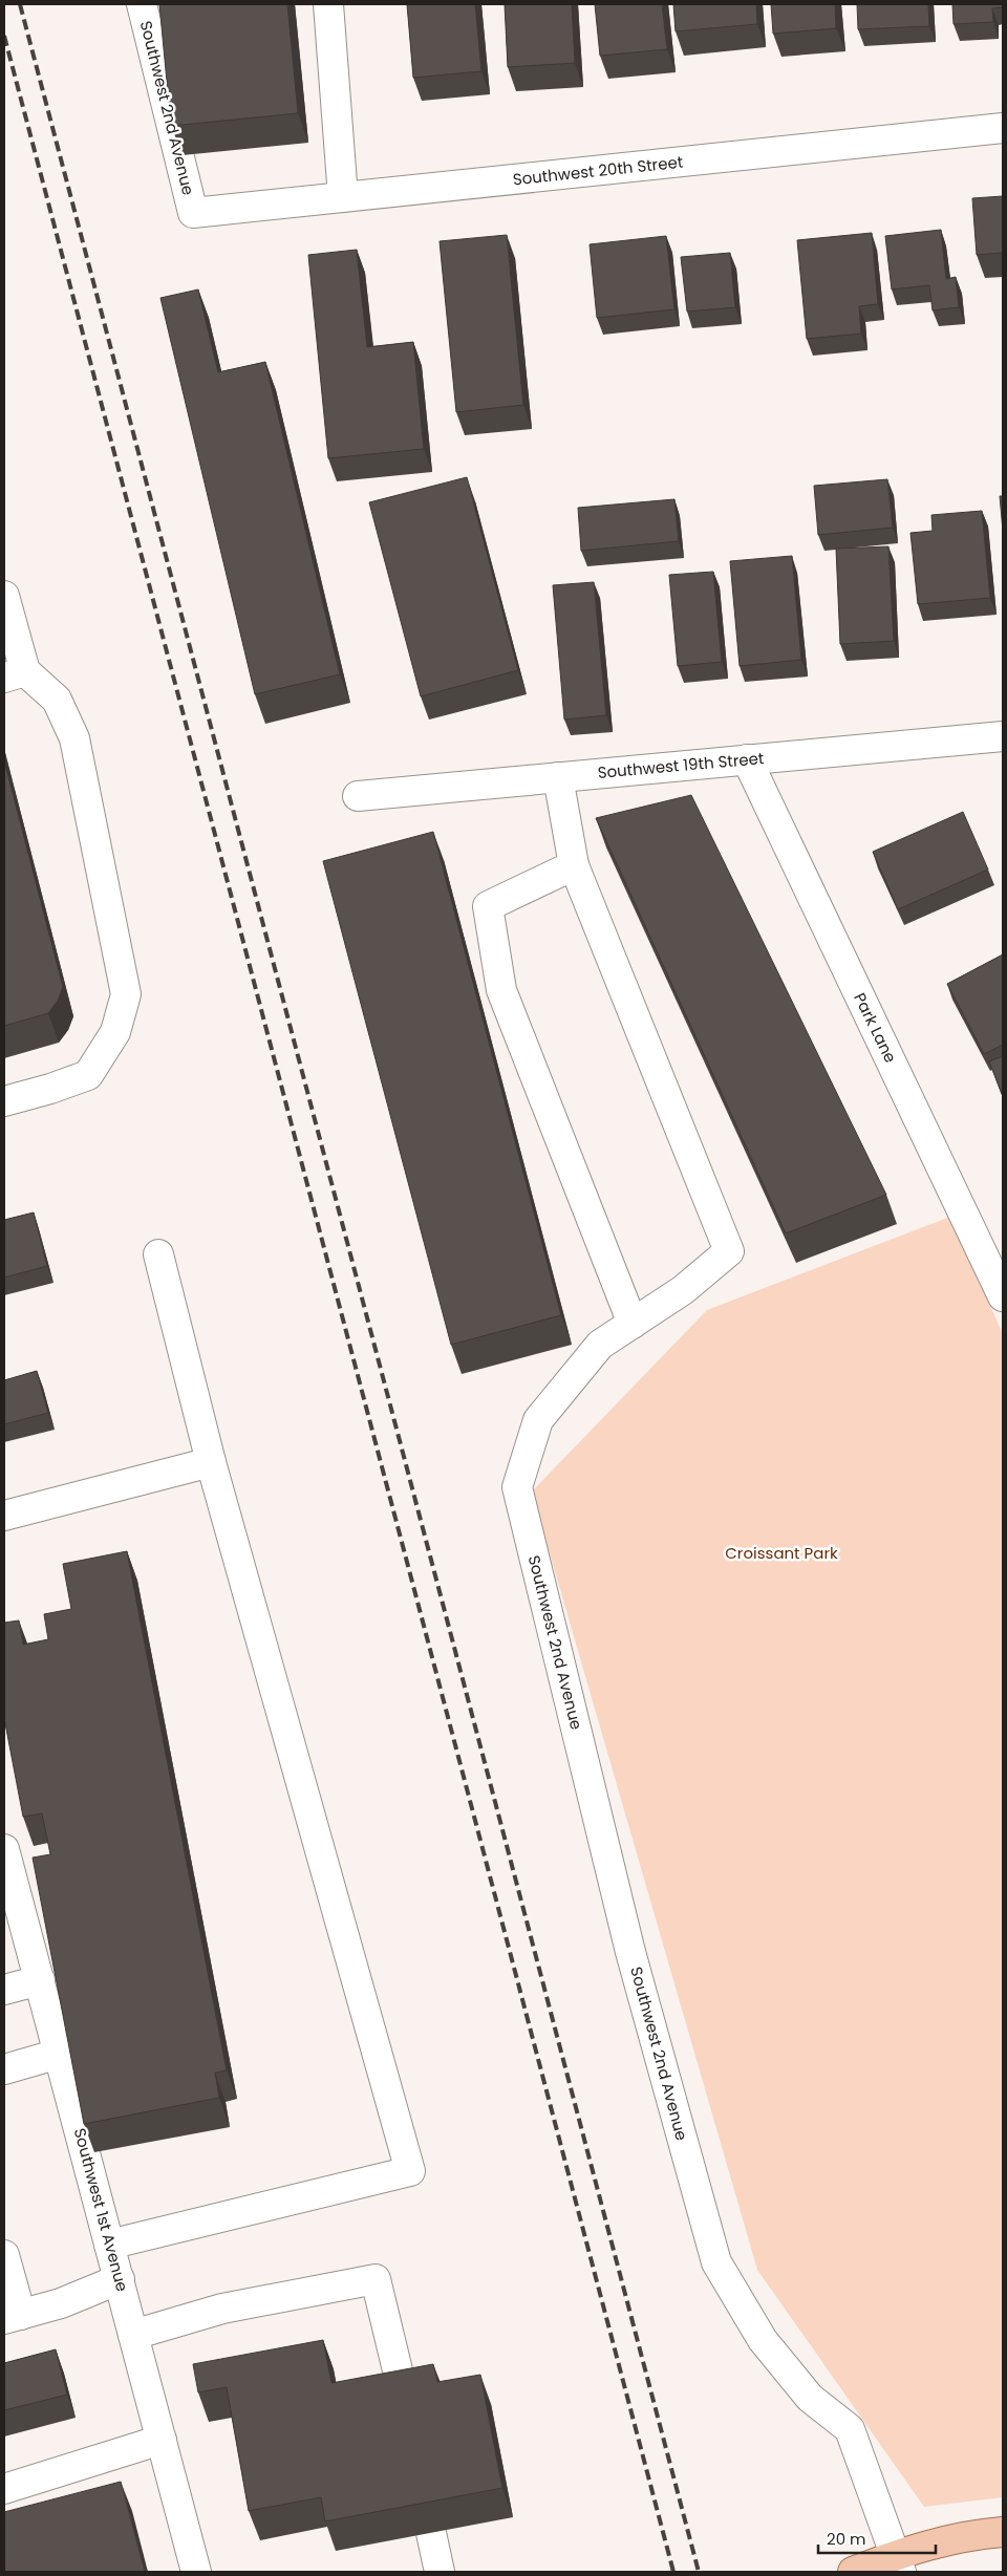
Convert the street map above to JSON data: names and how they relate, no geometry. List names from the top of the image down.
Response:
{
  "streets": {
    "street": [
      "Southwest 2nd Avenue",
      "Southwest 20th Street",
      "Southwest 19th Street",
      "Park Lane",
      "Southwest 1st Avenue"
    ]
  },
  "crossings": [
    ["Southwest 2nd Avenue", "Southwest 20th Street"],
    ["Southwest 19th Street", "Park Lane"]
  ],
  "parks": ["Croissant Park"],
  "scale_bar": "20 m"
}
